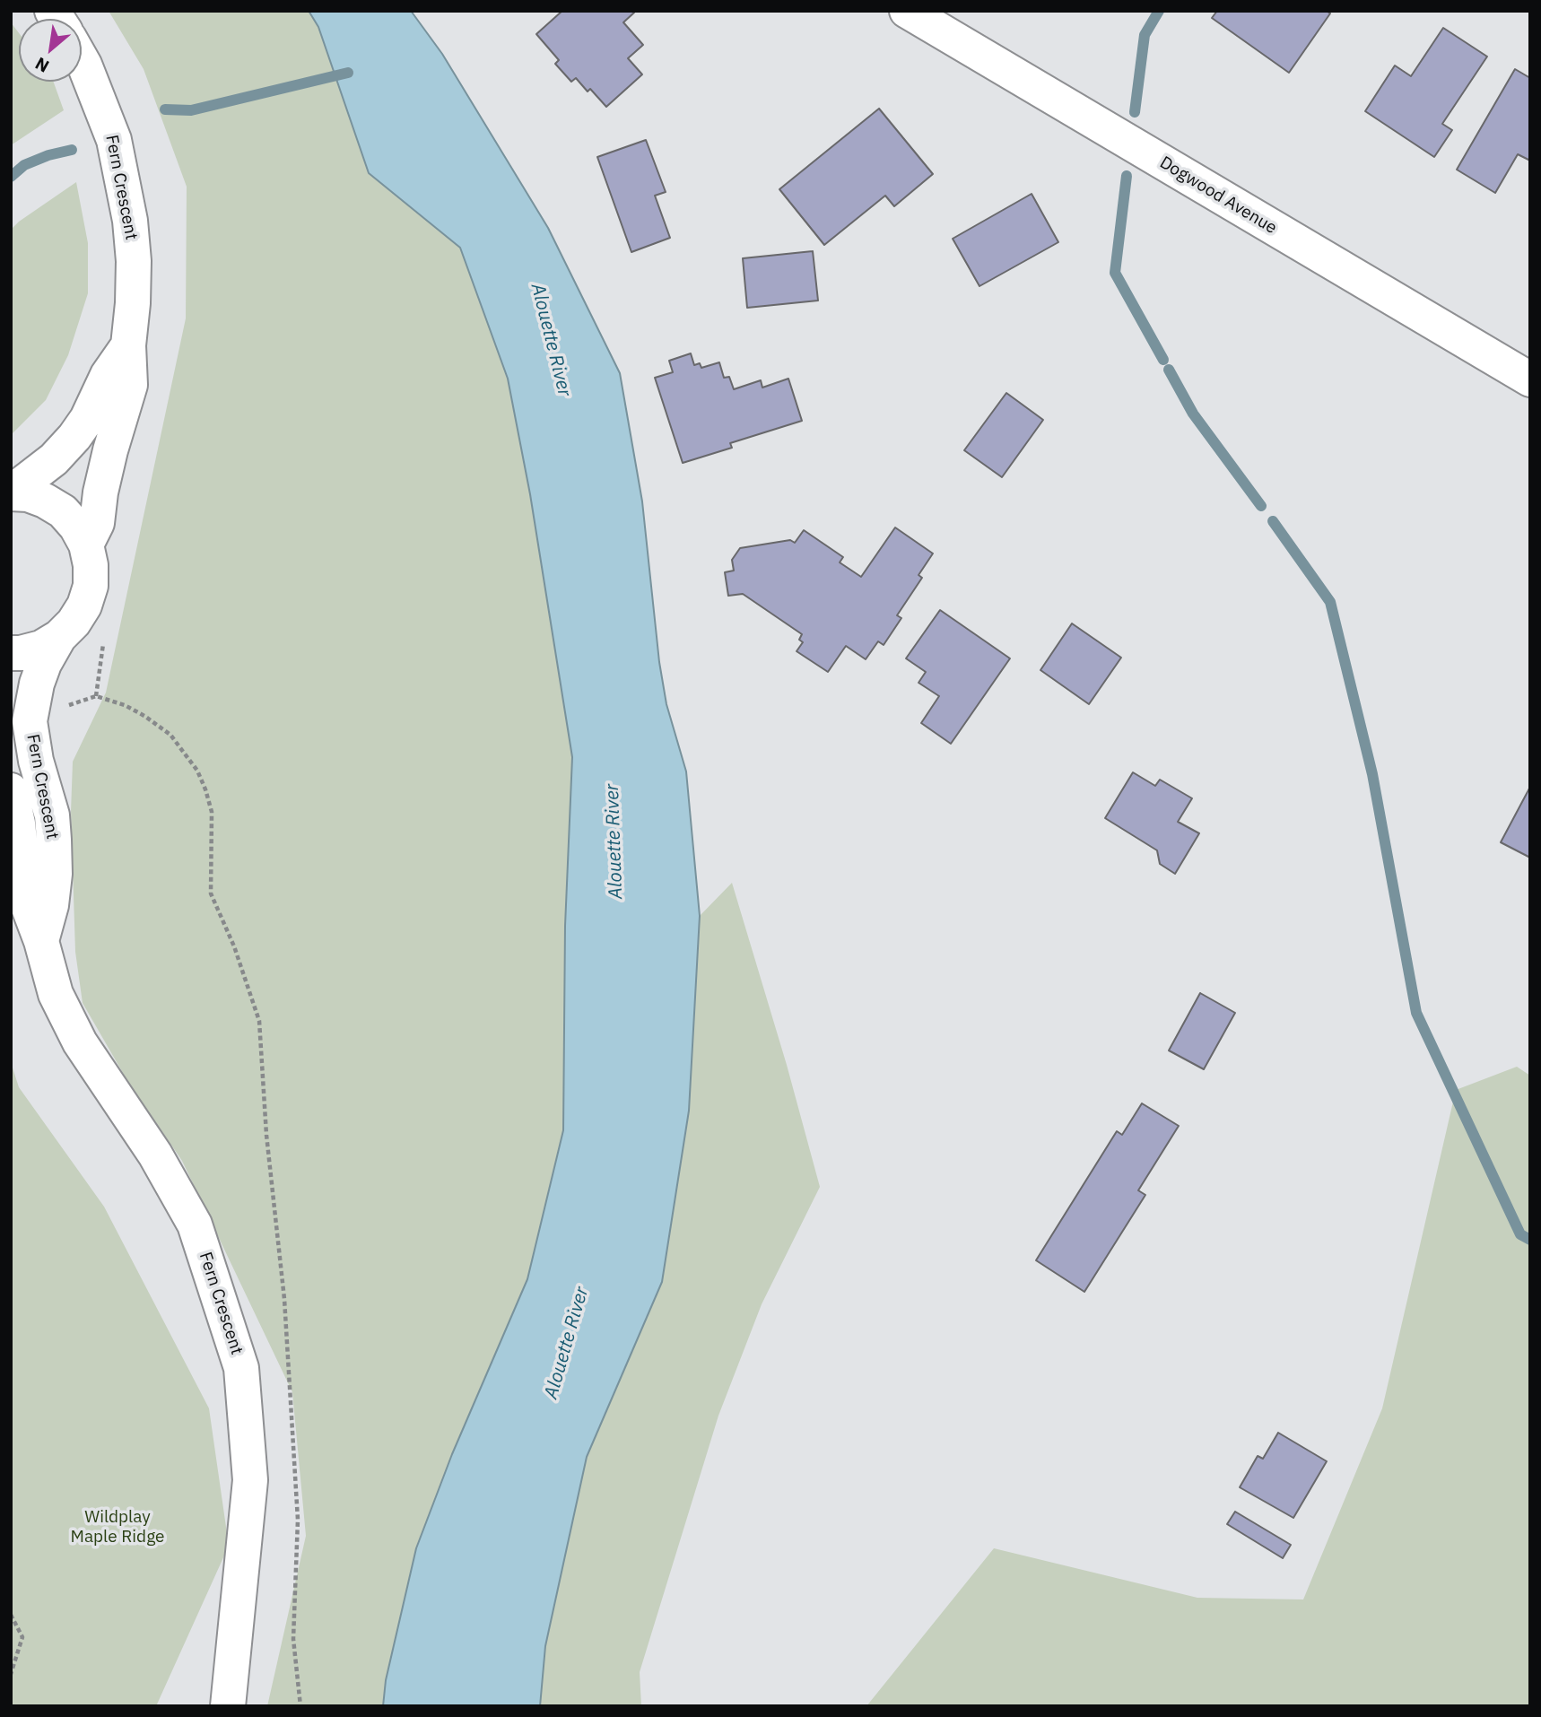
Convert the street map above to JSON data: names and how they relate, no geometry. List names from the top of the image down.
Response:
{
  "streets": {
    "street": ["Fern Crescent", "Dogwood Avenue"]
  },
  "water": ["Alouette River"],
  "parks": ["Wildplay Maple Ridge"],
  "north": "bottom left"
}
